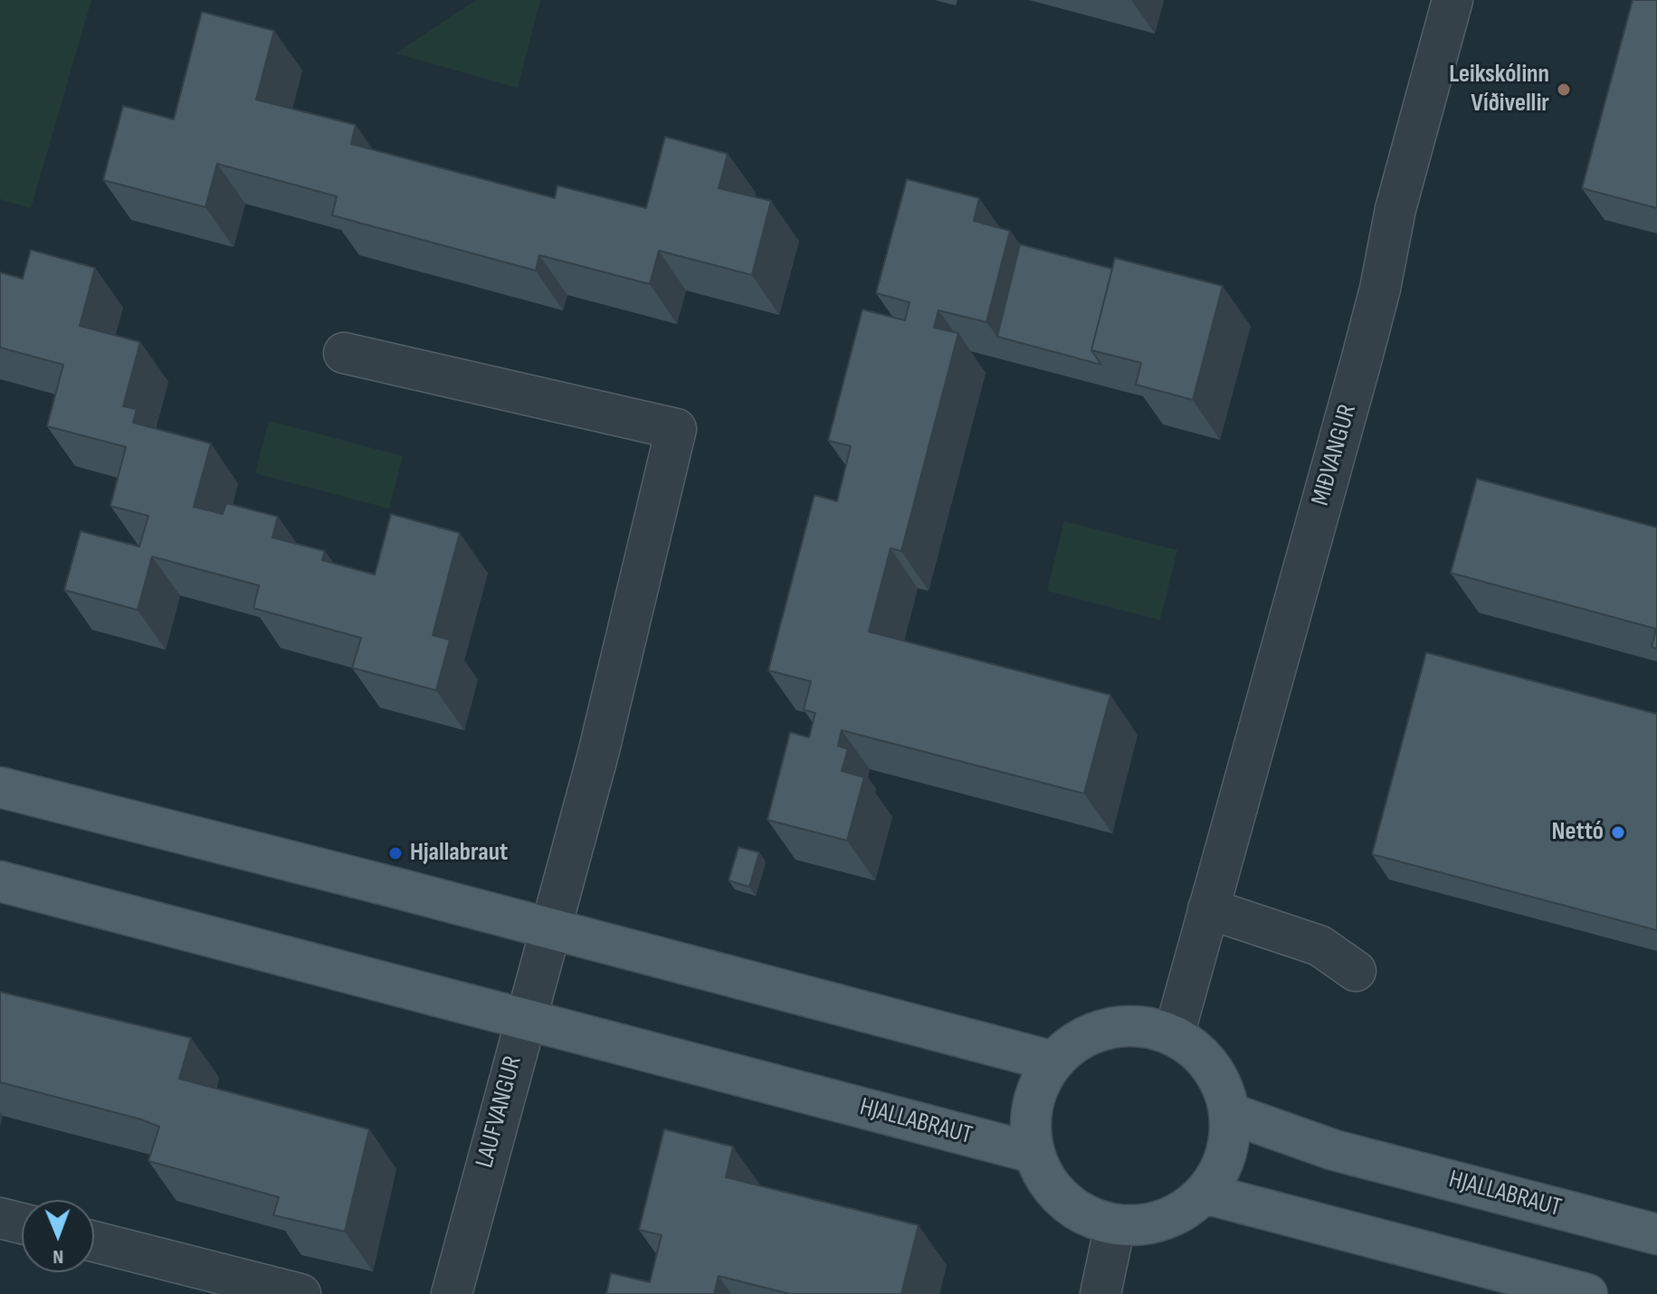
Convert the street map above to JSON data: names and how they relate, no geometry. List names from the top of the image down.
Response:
{
  "streets": {
    "main road": ["HJALLABRAUT"],
    "street": ["MIÐVANGUR", "LAUFVANGUR"]
  },
  "crossings": [
    ["MIÐVANGUR", "HJALLABRAUT"],
    ["LAUFVANGUR", "HJALLABRAUT"]
  ],
  "places": ["Leikskólinn Víðivellir", "Nettó", "Hjallabraut"],
  "north": "bottom"
}
